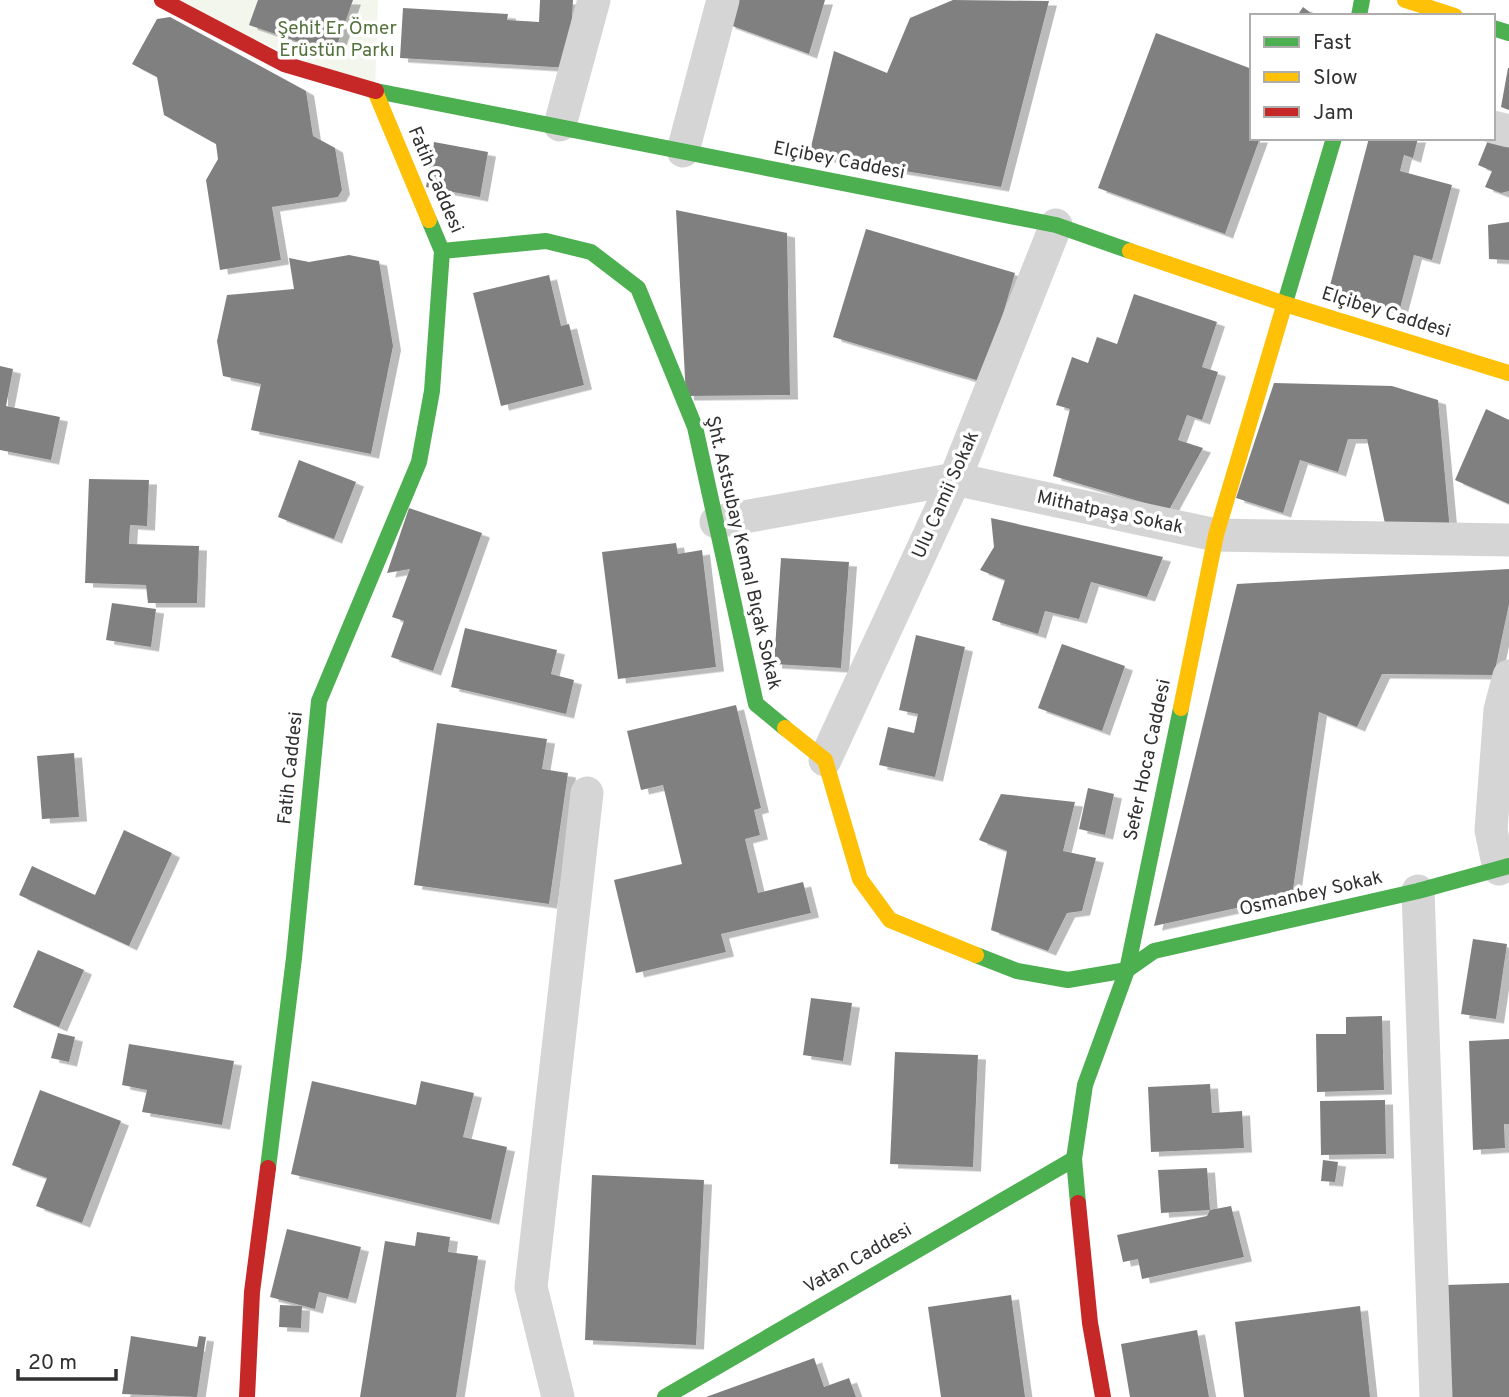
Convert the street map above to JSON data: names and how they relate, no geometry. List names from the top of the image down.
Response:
{
  "streets": {
    "street": [
      "Elçibey Caddesi",
      "Fatih Caddesi",
      "Ulu Camii Sokak",
      "Mithatpaşa Sokak",
      "Şht. Astsubay Kemal Bıçak Sokak",
      "Sefer Hoca Caddesi",
      "Osmanbey Sokak",
      "Vatan Caddesi"
    ]
  },
  "crossings": [
    ["Elçibey Caddesi", "Fatih Caddesi"],
    ["Elçibey Caddesi", "Ulu Camii Sokak"],
    ["Elçibey Caddesi", "Sefer Hoca Caddesi"],
    ["Fatih Caddesi", "Şht. Astsubay Kemal Bıçak Sokak"],
    ["Ulu Camii Sokak", "Mithatpaşa Sokak"],
    ["Ulu Camii Sokak", "Şht. Astsubay Kemal Bıçak Sokak"],
    ["Mithatpaşa Sokak", "Şht. Astsubay Kemal Bıçak Sokak"],
    ["Mithatpaşa Sokak", "Sefer Hoca Caddesi"],
    ["Sefer Hoca Caddesi", "Osmanbey Sokak"],
    ["Sefer Hoca Caddesi", "Vatan Caddesi"]
  ],
  "parks": ["Şehit Er Ömer Erüstün Parkı"],
  "legend": ["Fast", "Slow", "Jam"],
  "scale_bar": "20 m"
}
